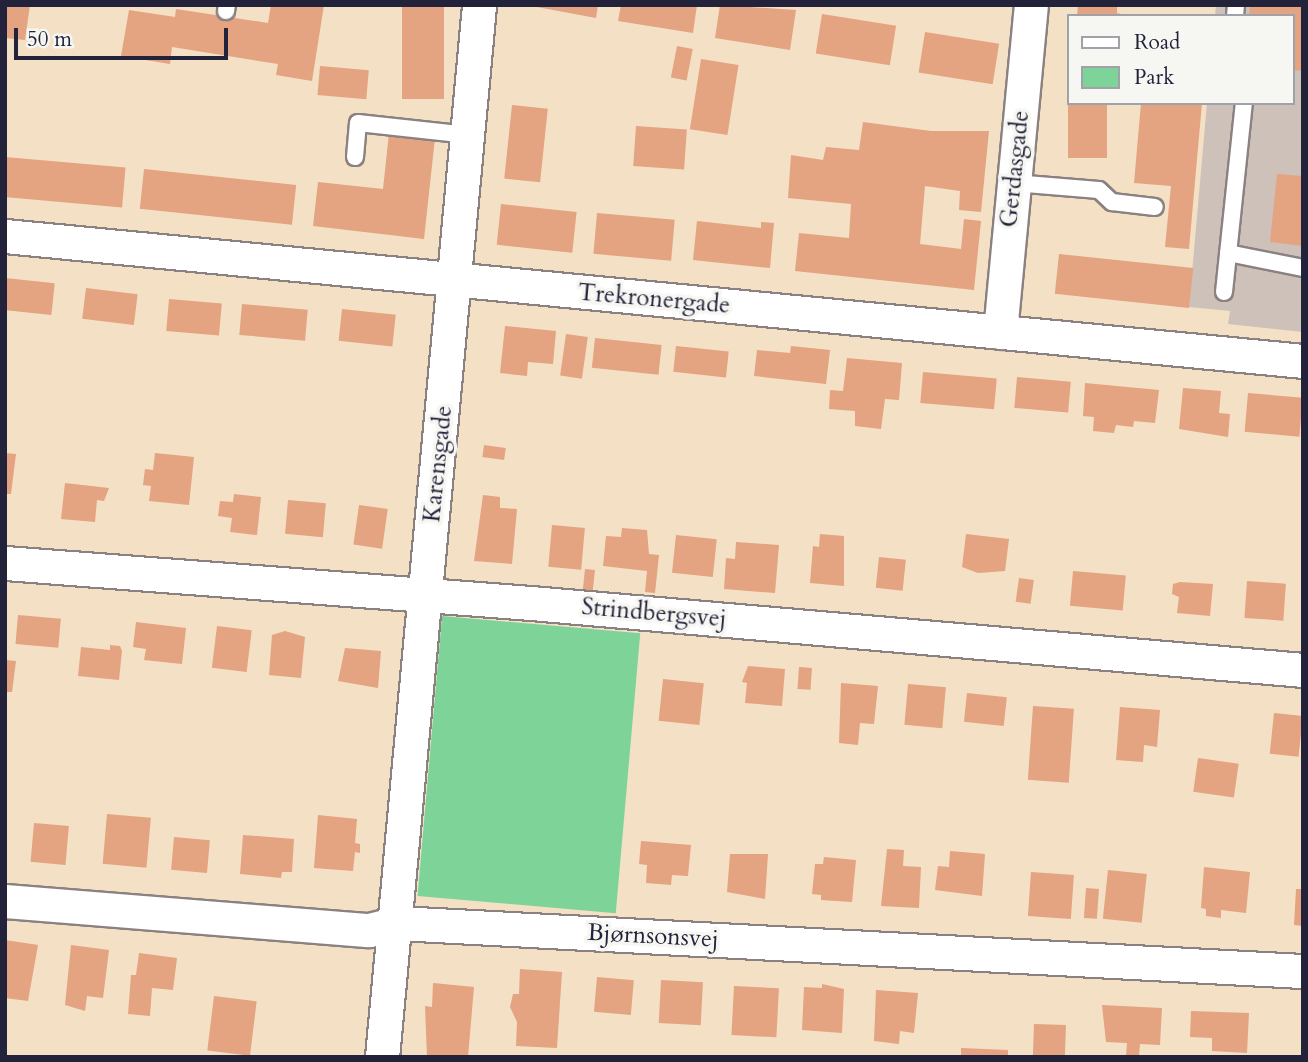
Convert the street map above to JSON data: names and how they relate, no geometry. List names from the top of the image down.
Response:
{
  "streets": {
    "street": [
      "Gerdasgade",
      "Trekronergade",
      "Karensgade",
      "Strindbergsvej",
      "Bjørnsonsvej"
    ]
  },
  "crossings": [
    ["Gerdasgade", "Trekronergade"],
    ["Trekronergade", "Karensgade"],
    ["Karensgade", "Strindbergsvej"],
    ["Karensgade", "Bjørnsonsvej"]
  ],
  "legend": ["Road", "Park"],
  "scale_bar": "50 m"
}
